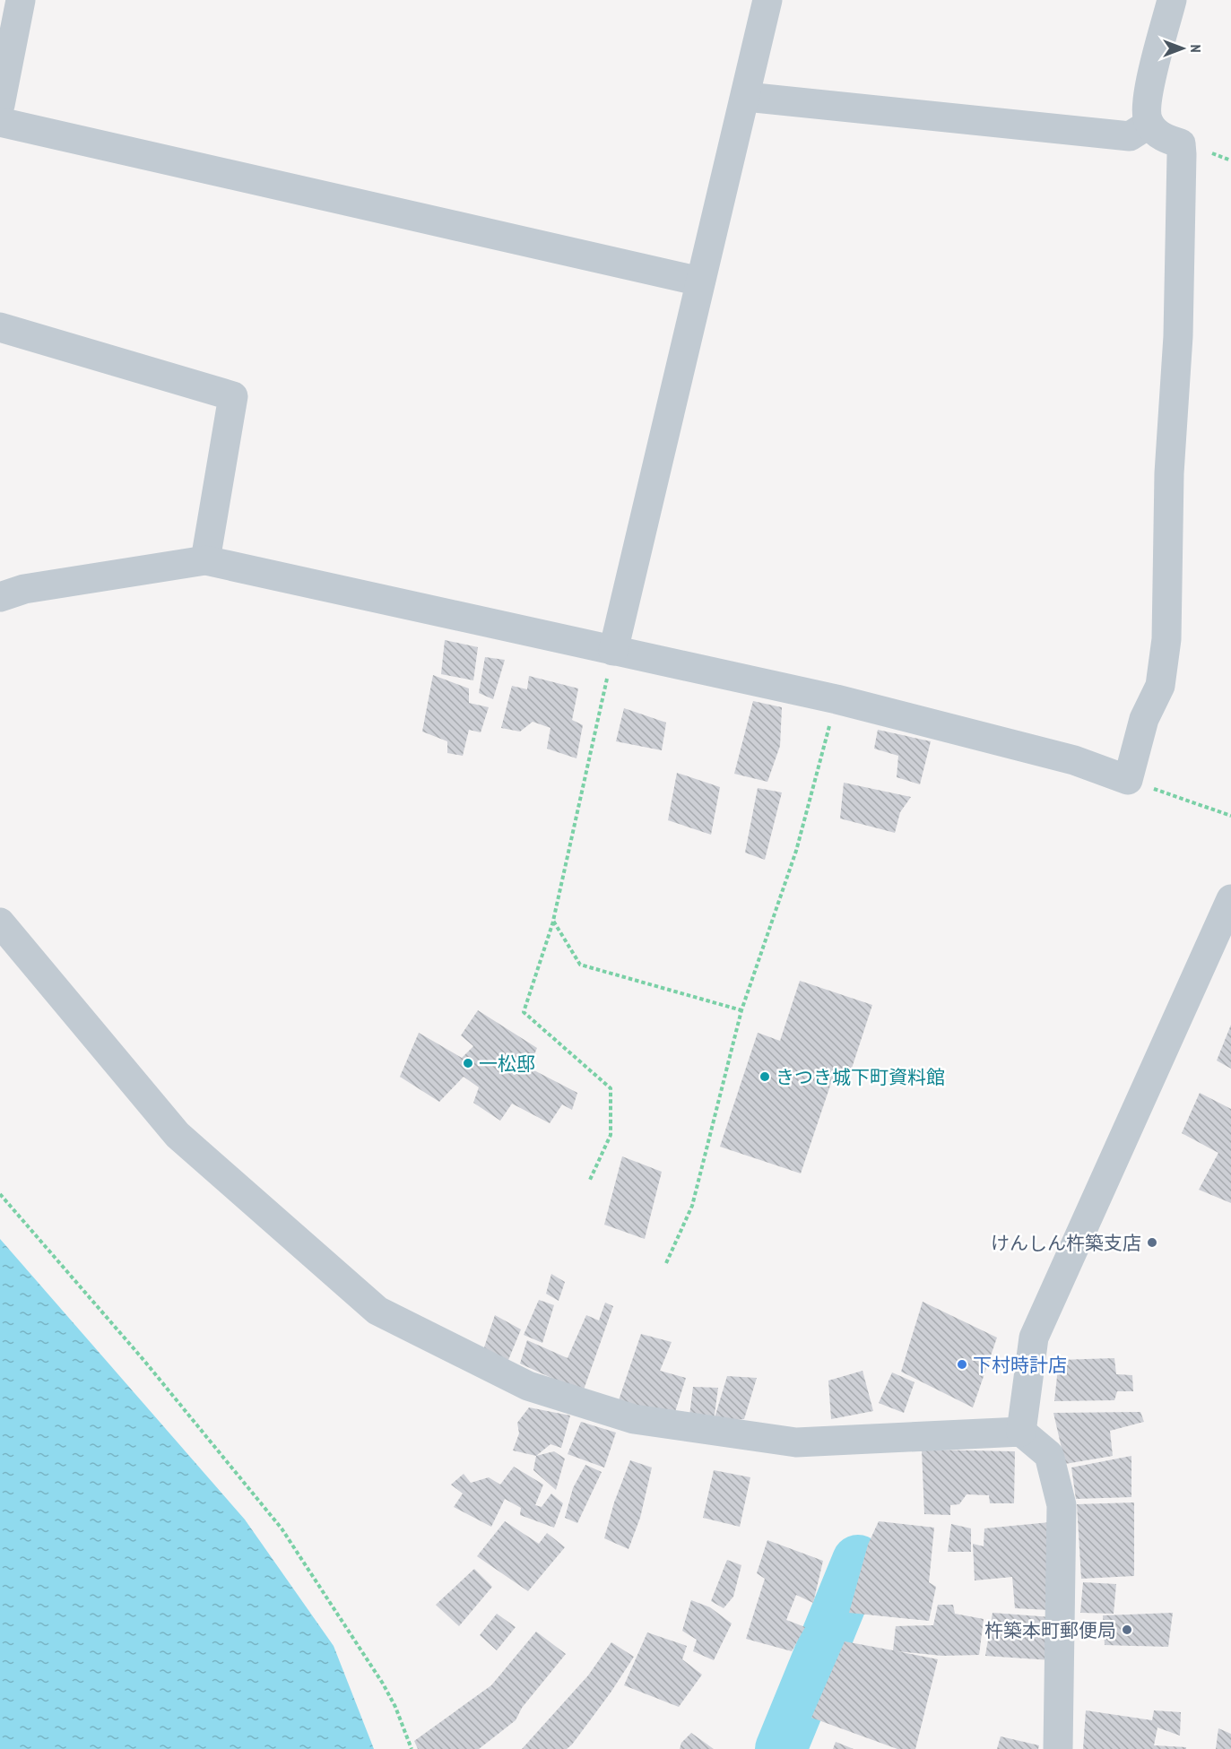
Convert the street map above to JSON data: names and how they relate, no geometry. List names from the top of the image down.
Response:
{
  "places": [
    "一松邸",
    "きつき城下町資料館",
    "けんしん杵築支店",
    "下村時計店",
    "杵築本町郵便局"
  ],
  "north": "right"
}
